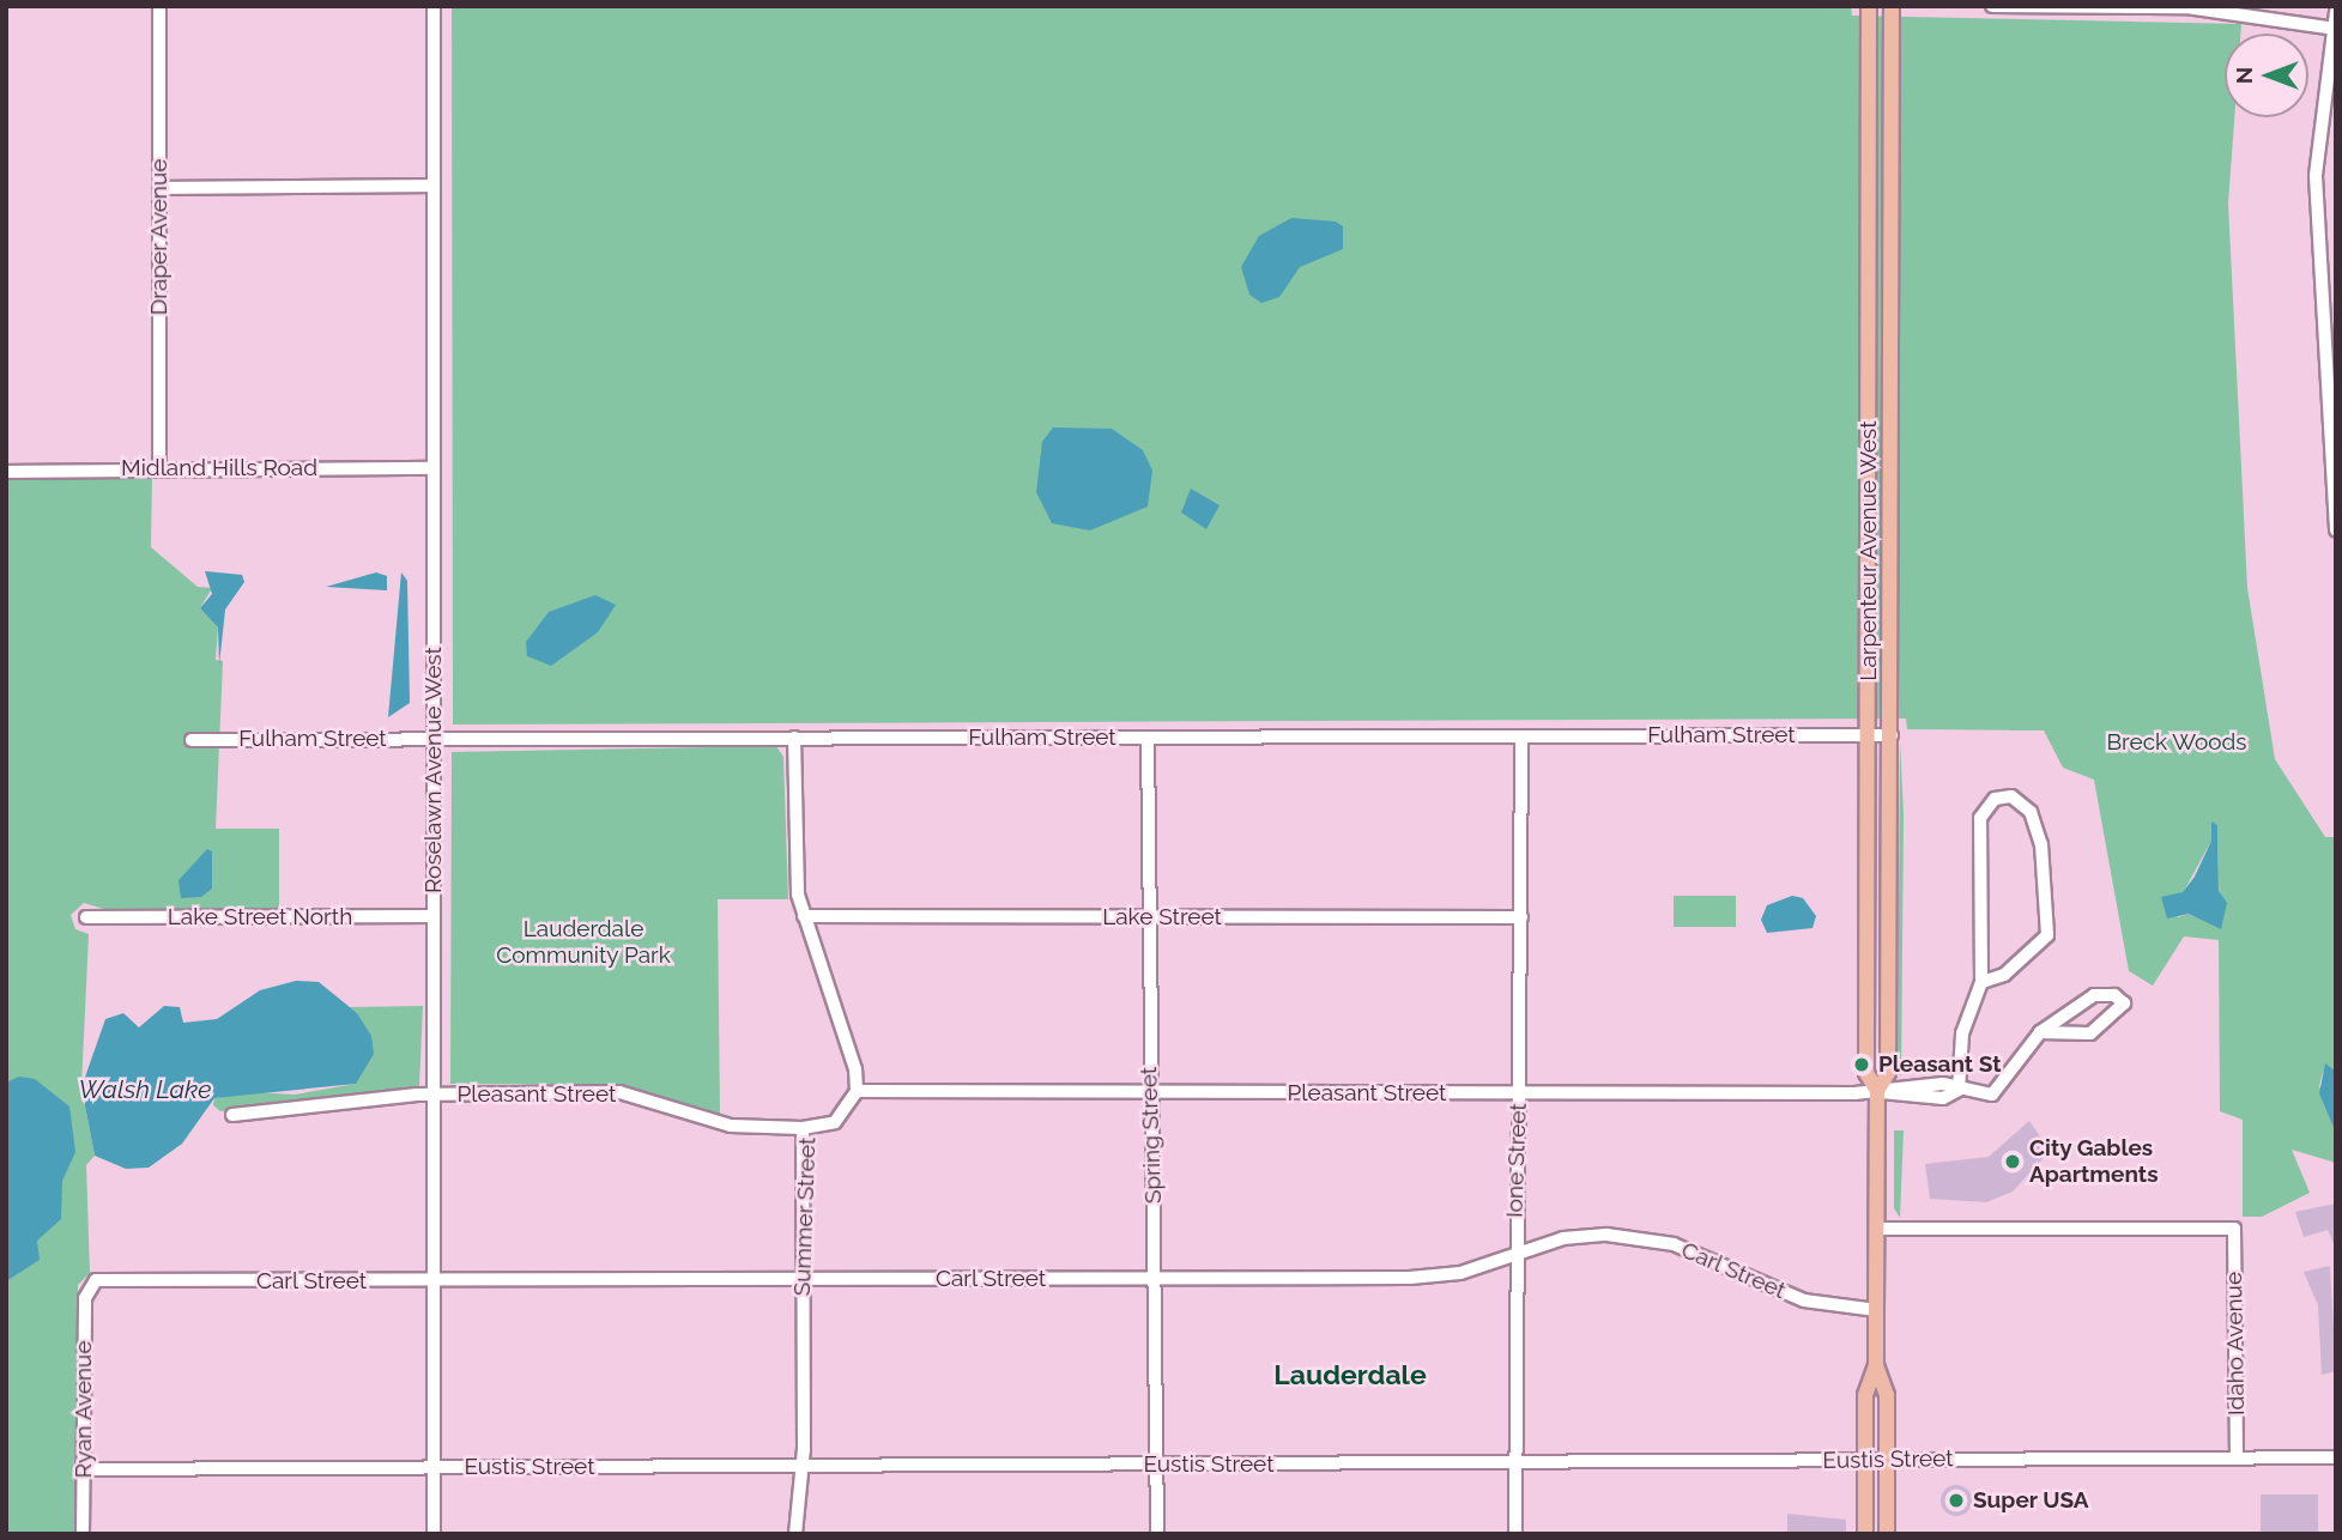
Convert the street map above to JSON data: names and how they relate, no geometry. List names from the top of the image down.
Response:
{
  "streets": {
    "main road": ["Larpenteur Avenue West"],
    "street": [
      "Draper Avenue",
      "Midland Hills Road",
      "Fulham Street",
      "Roselawn Avenue West",
      "Lake Street North",
      "Lake Street",
      "Pleasant Street",
      "Spring Street",
      "Ione Street",
      "Summer Street",
      "Carl Street",
      "Idaho Avenue",
      "Ryan Avenue",
      "Eustis Street"
    ]
  },
  "crossings": [
    ["Draper Avenue", "Midland Hills Road"],
    ["Midland Hills Road", "Roselawn Avenue West"],
    ["Larpenteur Avenue West", "Fulham Street"],
    ["Larpenteur Avenue West", "Pleasant Street"],
    ["Larpenteur Avenue West", "Carl Street"],
    ["Larpenteur Avenue West", "Idaho Avenue"],
    ["Larpenteur Avenue West", "Eustis Street"],
    ["Fulham Street", "Roselawn Avenue West"],
    ["Fulham Street", "Spring Street"],
    ["Fulham Street", "Ione Street"],
    ["Roselawn Avenue West", "Lake Street North"],
    ["Roselawn Avenue West", "Pleasant Street"],
    ["Roselawn Avenue West", "Carl Street"],
    ["Roselawn Avenue West", "Eustis Street"],
    ["Lake Street", "Spring Street"],
    ["Lake Street", "Ione Street"],
    ["Pleasant Street", "Spring Street"],
    ["Pleasant Street", "Ione Street"],
    ["Pleasant Street", "Summer Street"],
    ["Spring Street", "Carl Street"],
    ["Spring Street", "Eustis Street"],
    ["Ione Street", "Carl Street"],
    ["Ione Street", "Eustis Street"],
    ["Summer Street", "Carl Street"],
    ["Summer Street", "Eustis Street"],
    ["Carl Street", "Ryan Avenue"],
    ["Idaho Avenue", "Eustis Street"],
    ["Ryan Avenue", "Eustis Street"]
  ],
  "districts": ["Lauderdale"],
  "water": ["Walsh Lake"],
  "parks": ["Breck Woods", "Lauderdale Community Park"],
  "places": ["Pleasant St", "City Gables Apartments", "Super USA"],
  "north": "left"
}
